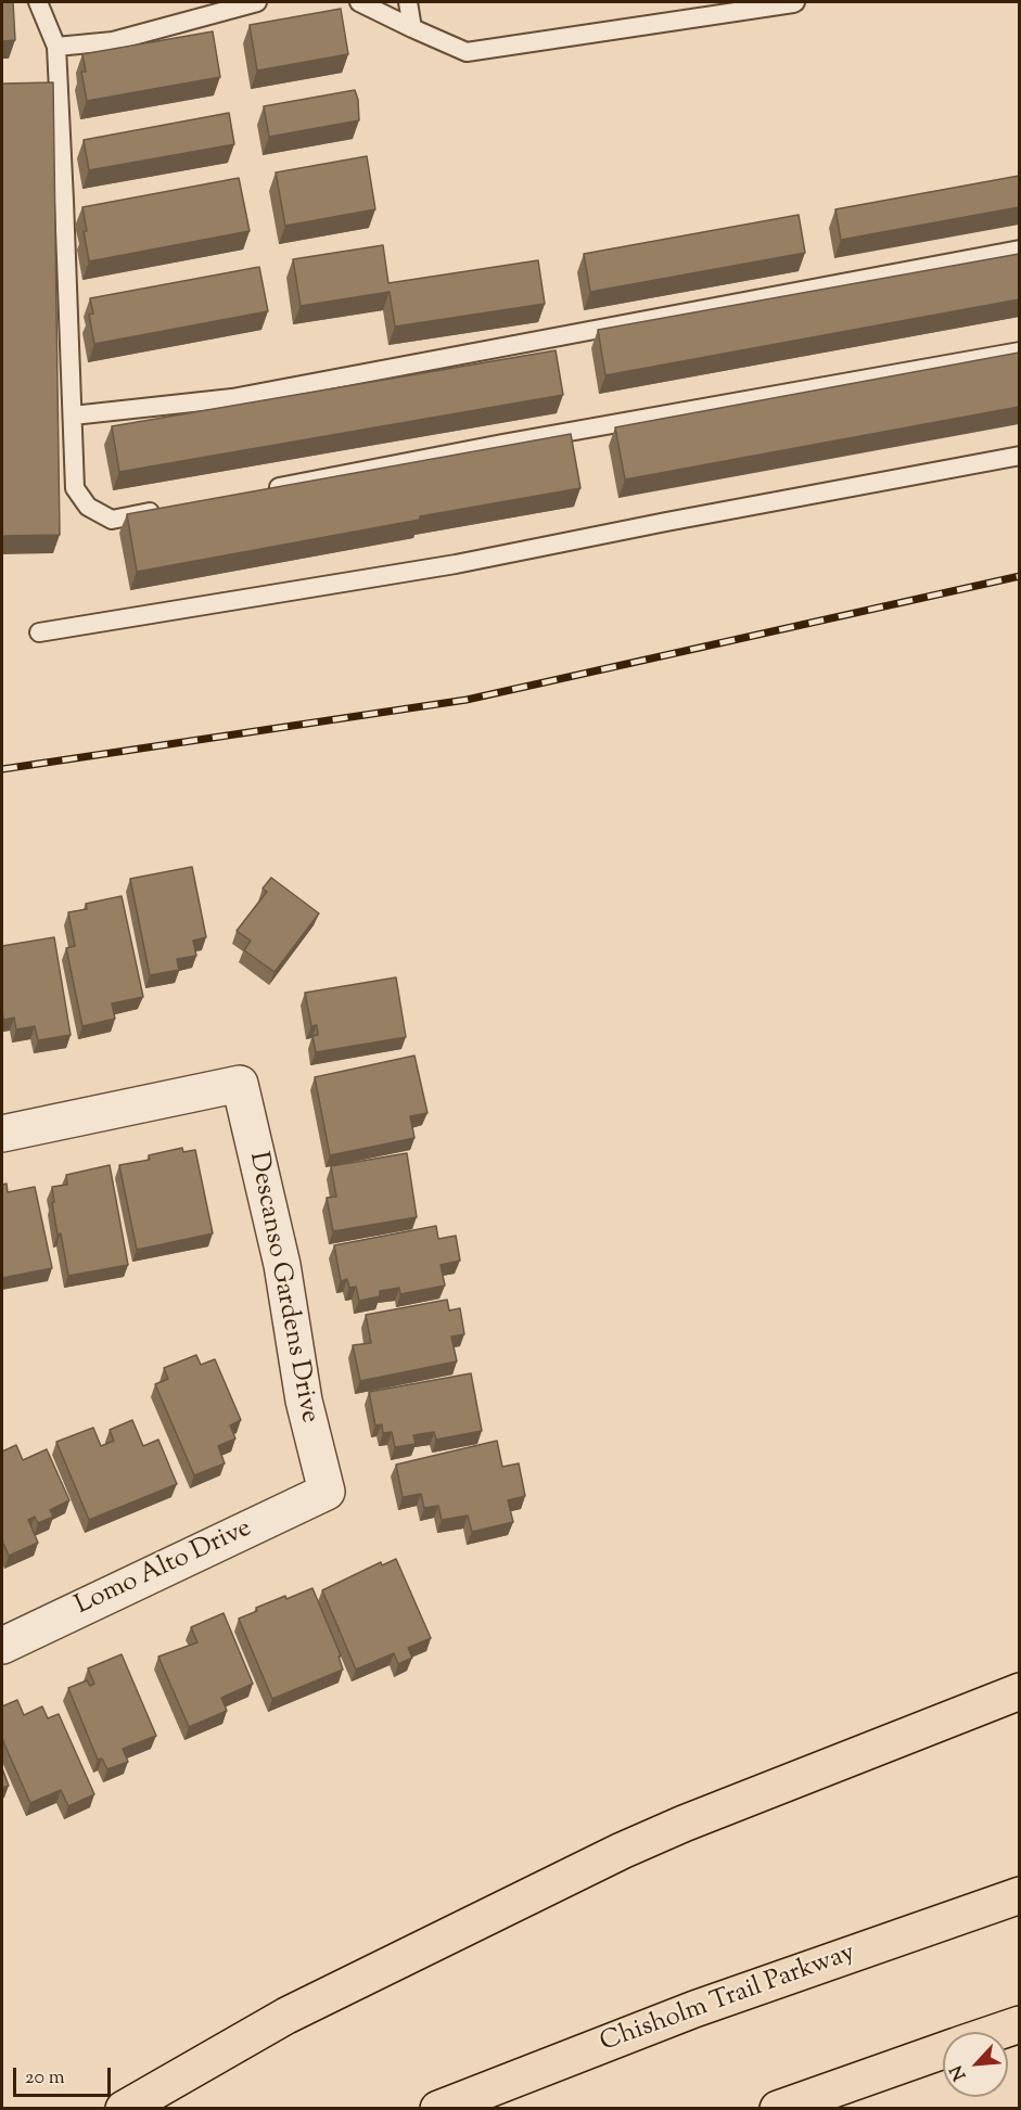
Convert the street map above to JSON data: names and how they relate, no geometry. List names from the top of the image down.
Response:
{
  "streets": {
    "highway": ["Chisholm Trail Parkway"],
    "street": ["Descanso Gardens Drive", "Lomo Alto Drive"]
  },
  "crossings": [
    ["Descanso Gardens Drive", "Lomo Alto Drive"]
  ],
  "scale_bar": "20 m",
  "north": "bottom left"
}
